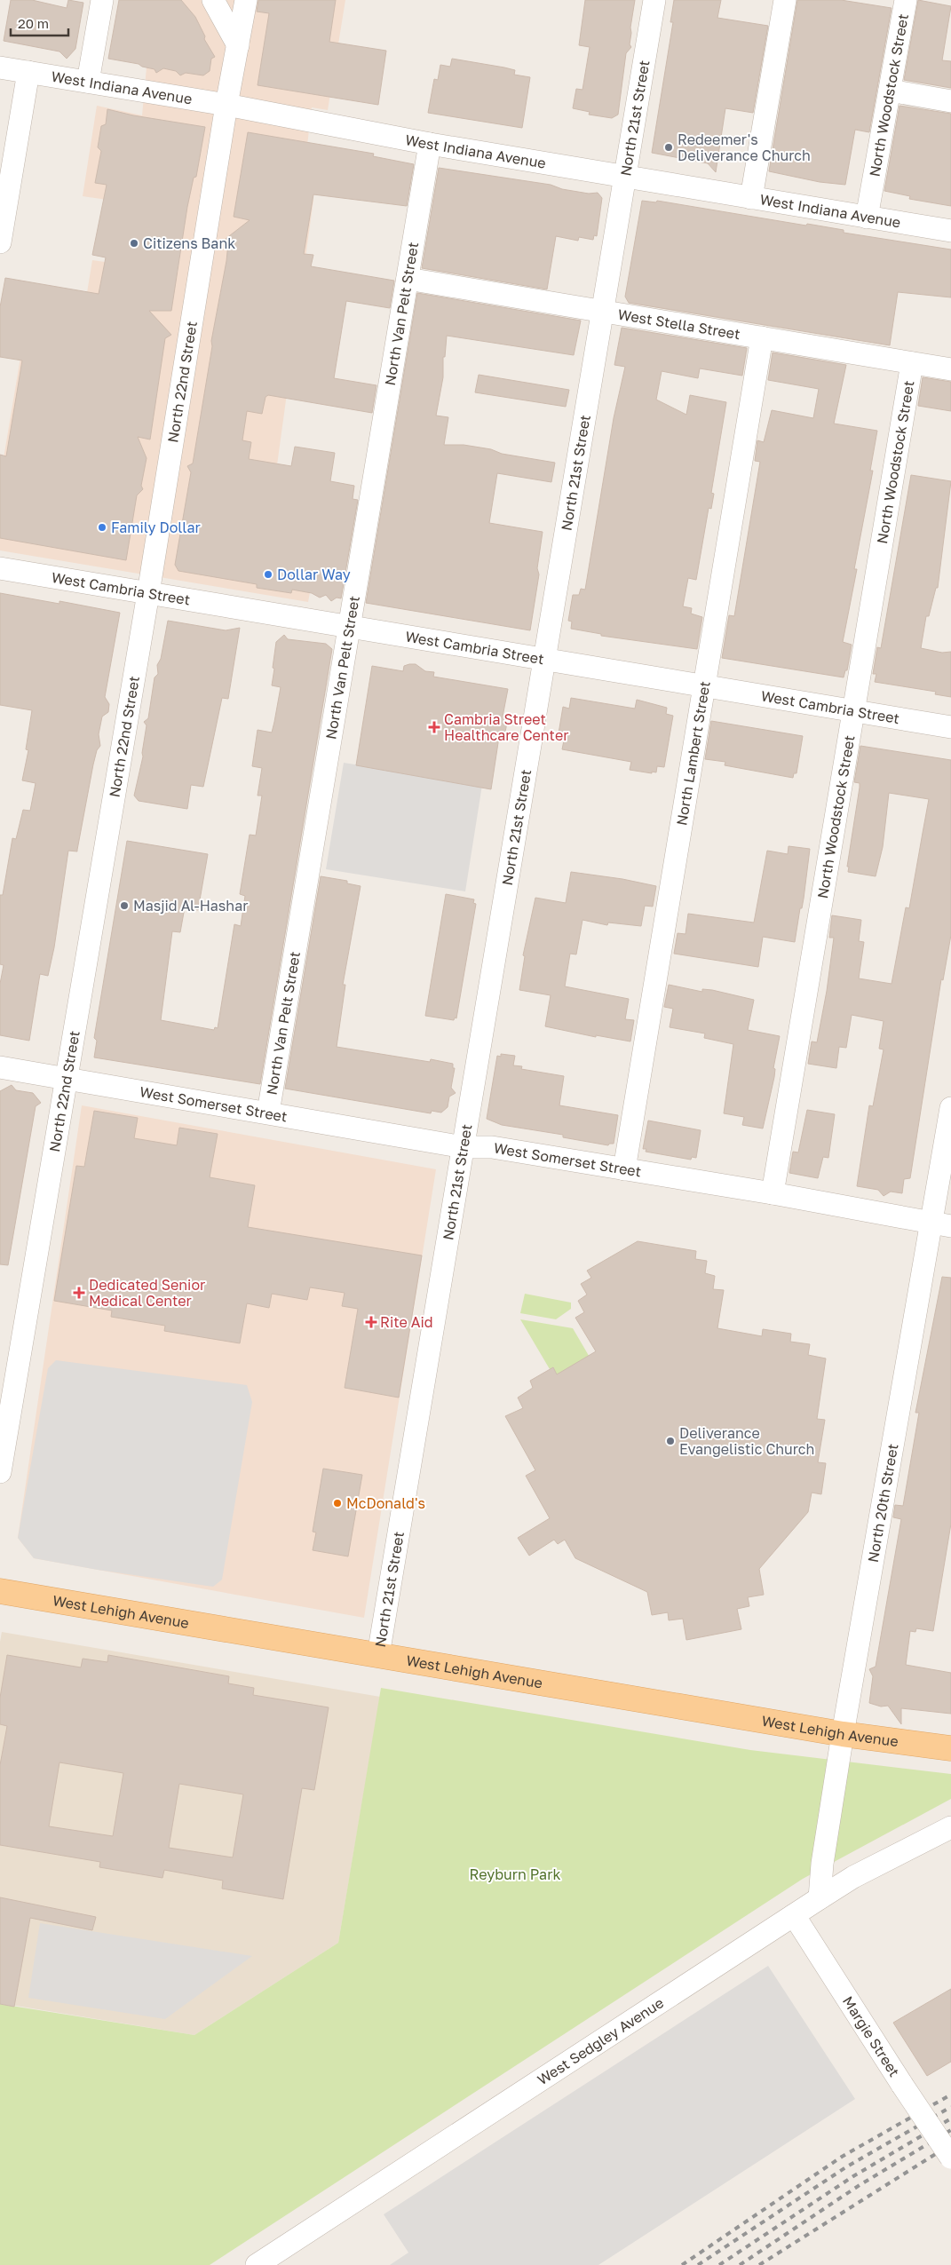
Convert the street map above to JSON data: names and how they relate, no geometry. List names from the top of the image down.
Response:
{
  "streets": {
    "main road": ["West Lehigh Avenue"],
    "street": [
      "West Indiana Avenue",
      "North Woodstock Street",
      "North 21st Street",
      "North Van Pelt Street",
      "West Stella Street",
      "North 22nd Street",
      "West Cambria Street",
      "North Lambert Street",
      "West Somerset Street",
      "North 20th Street",
      "Margie Street",
      "West Sedgley Avenue"
    ]
  },
  "crossings": [
    ["West Indiana Avenue", "North Woodstock Street"],
    ["West Indiana Avenue", "North 21st Street"],
    ["West Indiana Avenue", "North Van Pelt Street"],
    ["West Indiana Avenue", "North 22nd Street"],
    ["North Woodstock Street", "West Stella Street"],
    ["North Woodstock Street", "West Cambria Street"],
    ["North Woodstock Street", "West Somerset Street"],
    ["North 21st Street", "West Stella Street"],
    ["North 21st Street", "West Cambria Street"],
    ["North 21st Street", "West Somerset Street"],
    ["North 21st Street", "West Lehigh Avenue"],
    ["North Van Pelt Street", "West Stella Street"],
    ["North Van Pelt Street", "West Cambria Street"],
    ["North Van Pelt Street", "West Somerset Street"],
    ["West Stella Street", "North Lambert Street"],
    ["North 22nd Street", "West Cambria Street"],
    ["North 22nd Street", "West Somerset Street"],
    ["West Cambria Street", "North Lambert Street"],
    ["North Lambert Street", "West Somerset Street"],
    ["West Somerset Street", "North 20th Street"],
    ["North 20th Street", "West Lehigh Avenue"],
    ["North 20th Street", "West Sedgley Avenue"],
    ["Margie Street", "West Sedgley Avenue"]
  ],
  "parks": ["Reyburn Park"],
  "places": {
    "other": [
      "Redeemer's Deliverance Church",
      "Citizens Bank",
      "Family Dollar",
      "Dollar Way",
      "Masjid Al-Hashar",
      "Deliverance Evangelistic Church",
      "McDonald's"
    ],
    "health": ["Cambria Street Healthcare Center", "Dedicated Senior Medical Center", "Rite Aid"]
  },
  "scale_bar": "20 m"
}
